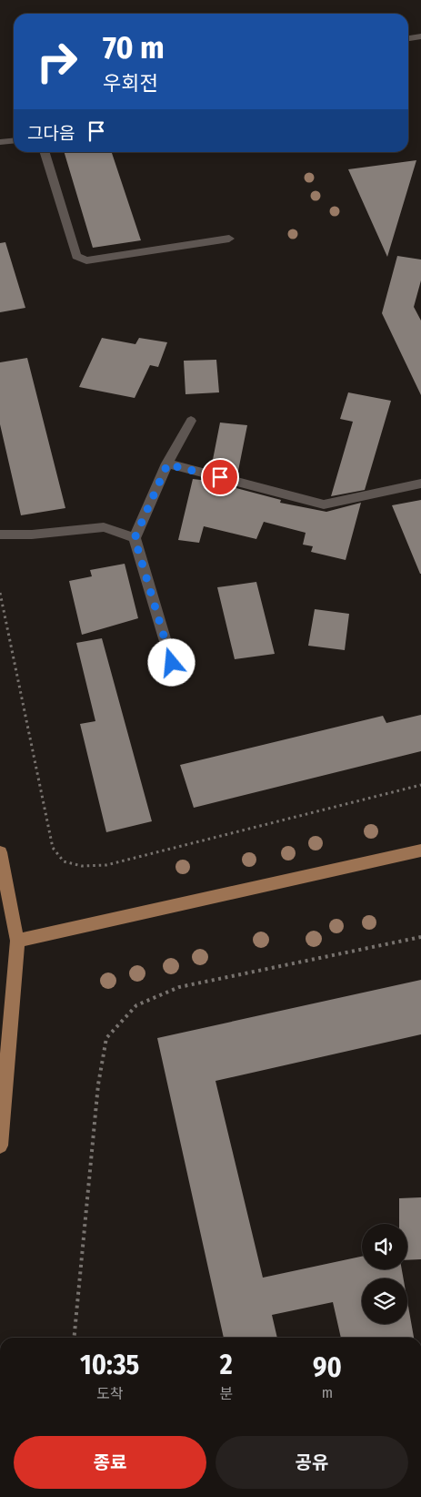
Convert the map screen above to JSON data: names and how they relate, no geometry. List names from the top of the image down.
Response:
{
  "page": {
    "turn": ["70 m", "우회전"],
    "then": "그다음",
    "eta": [
      "10:35",
      "도착",
      "2",
      "분",
      "90",
      "m"
    ],
    "buttons": ["종료", "공유"]
  }
}
